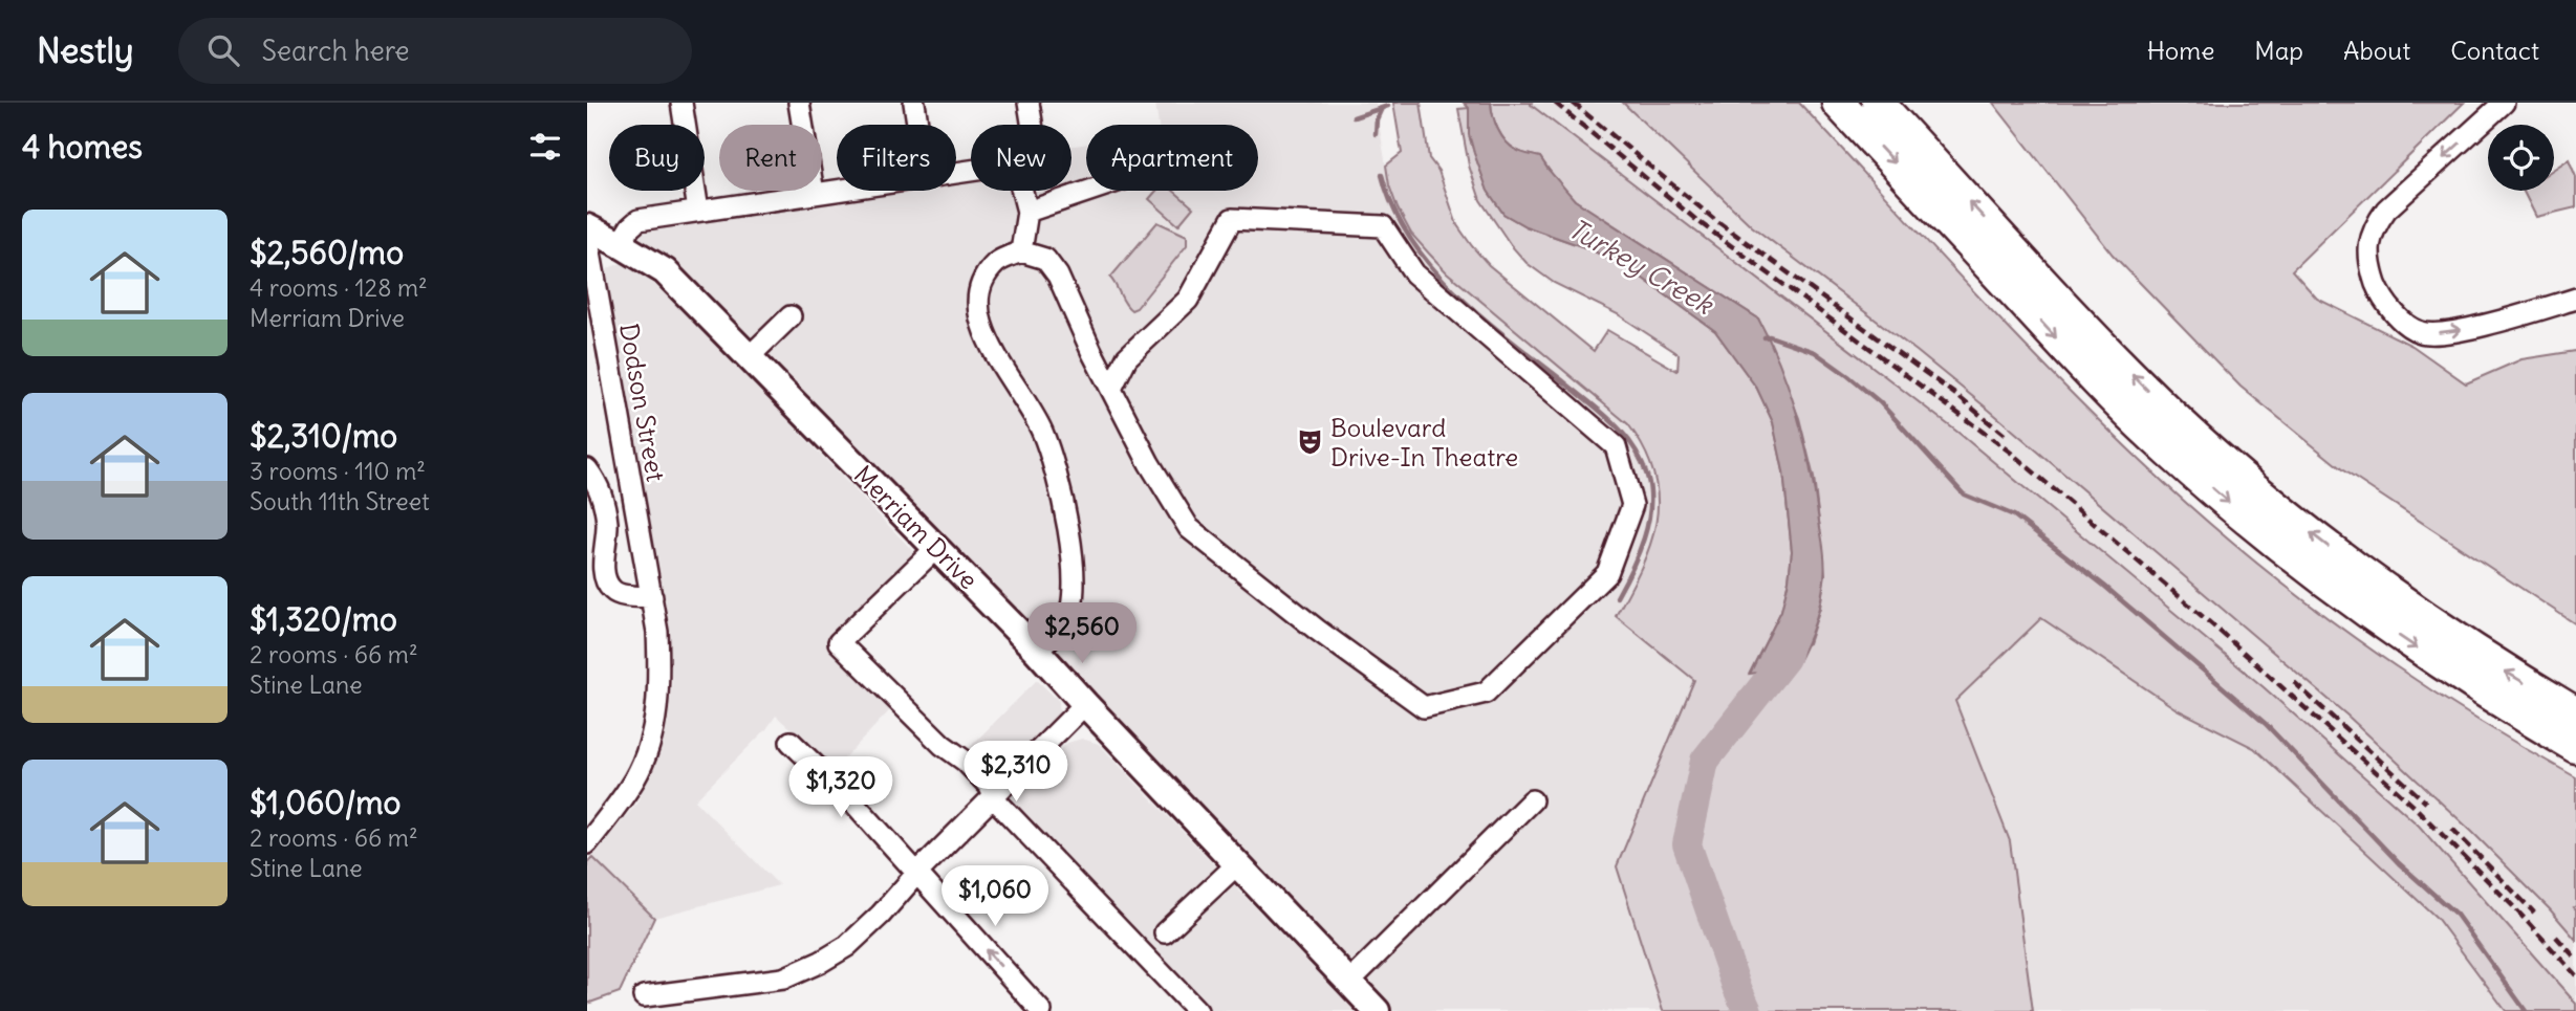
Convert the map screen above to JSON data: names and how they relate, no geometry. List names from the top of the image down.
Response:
{
  "streets": {
    "main road": ["Merriam Drive"],
    "street": ["Dodson Street"]
  },
  "water": ["Turkey Creek"],
  "places": {
    "theatre": ["Boulevard Drive-In Theatre"]
  },
  "page": {
    "header": "Nestly",
    "search": "Search here",
    "nav": [
      "Home",
      "Map",
      "About",
      "Contact"
    ],
    "heading": "4 homes",
    "chip": [
      "Buy",
      "Rent",
      "Filters",
      "New",
      "Apartment"
    ],
    "list": [
      {
        "name": "$2,560/mo",
        "note": "4 rooms · 128 m² · Merriam Drive"
      },
      {
        "name": "$2,310/mo",
        "note": "3 rooms · 110 m² · South 11th Street"
      },
      {
        "name": "$1,320/mo",
        "note": "2 rooms · 66 m² · Stine Lane"
      },
      {
        "name": "$1,060/mo",
        "note": "2 rooms · 66 m² · Stine Lane"
      }
    ],
    "price": [
      "$2,560",
      "$2,310",
      "$1,320",
      "$1,060"
    ]
  }
}
